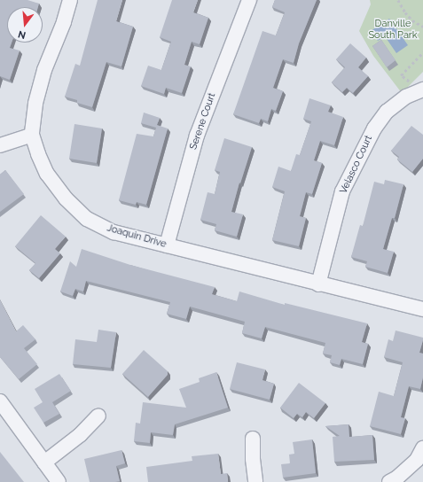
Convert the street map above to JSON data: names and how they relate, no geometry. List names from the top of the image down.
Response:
{
  "streets": {
    "street": ["Serene Court", "Velasco Court", "Joaquin Drive"]
  },
  "crossings": [
    ["Serene Court", "Joaquin Drive"],
    ["Velasco Court", "Joaquin Drive"]
  ],
  "parks": ["Danville South Park"],
  "north": "bottom"
}
